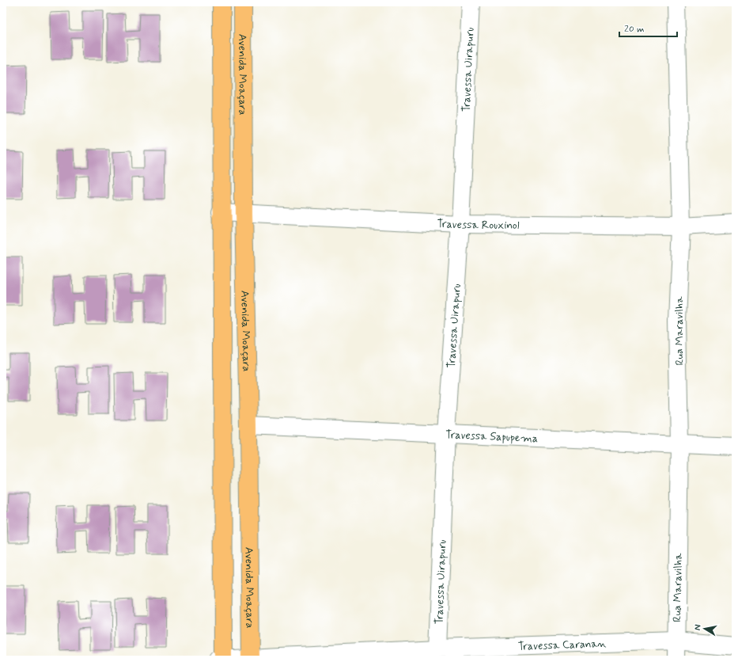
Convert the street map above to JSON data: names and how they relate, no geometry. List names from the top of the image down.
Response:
{
  "streets": {
    "main road": ["Avenida Moaçara"],
    "street": [
      "Travessa Uirapuru",
      "Travessa Rouxinol",
      "Rua Maravilha",
      "Travessa Sapupema",
      "Travessa Caranan"
    ]
  },
  "crossings": [
    ["Travessa Uirapuru", "Travessa Rouxinol"],
    ["Travessa Uirapuru", "Travessa Sapupema"],
    ["Travessa Uirapuru", "Travessa Caranan"],
    ["Avenida Moaçara", "Travessa Rouxinol"],
    ["Avenida Moaçara", "Travessa Sapupema"],
    ["Avenida Moaçara", "Travessa Caranan"],
    ["Travessa Rouxinol", "Rua Maravilha"],
    ["Rua Maravilha", "Travessa Sapupema"],
    ["Rua Maravilha", "Travessa Caranan"]
  ],
  "scale_bar": "20 m",
  "north": "left"
}
